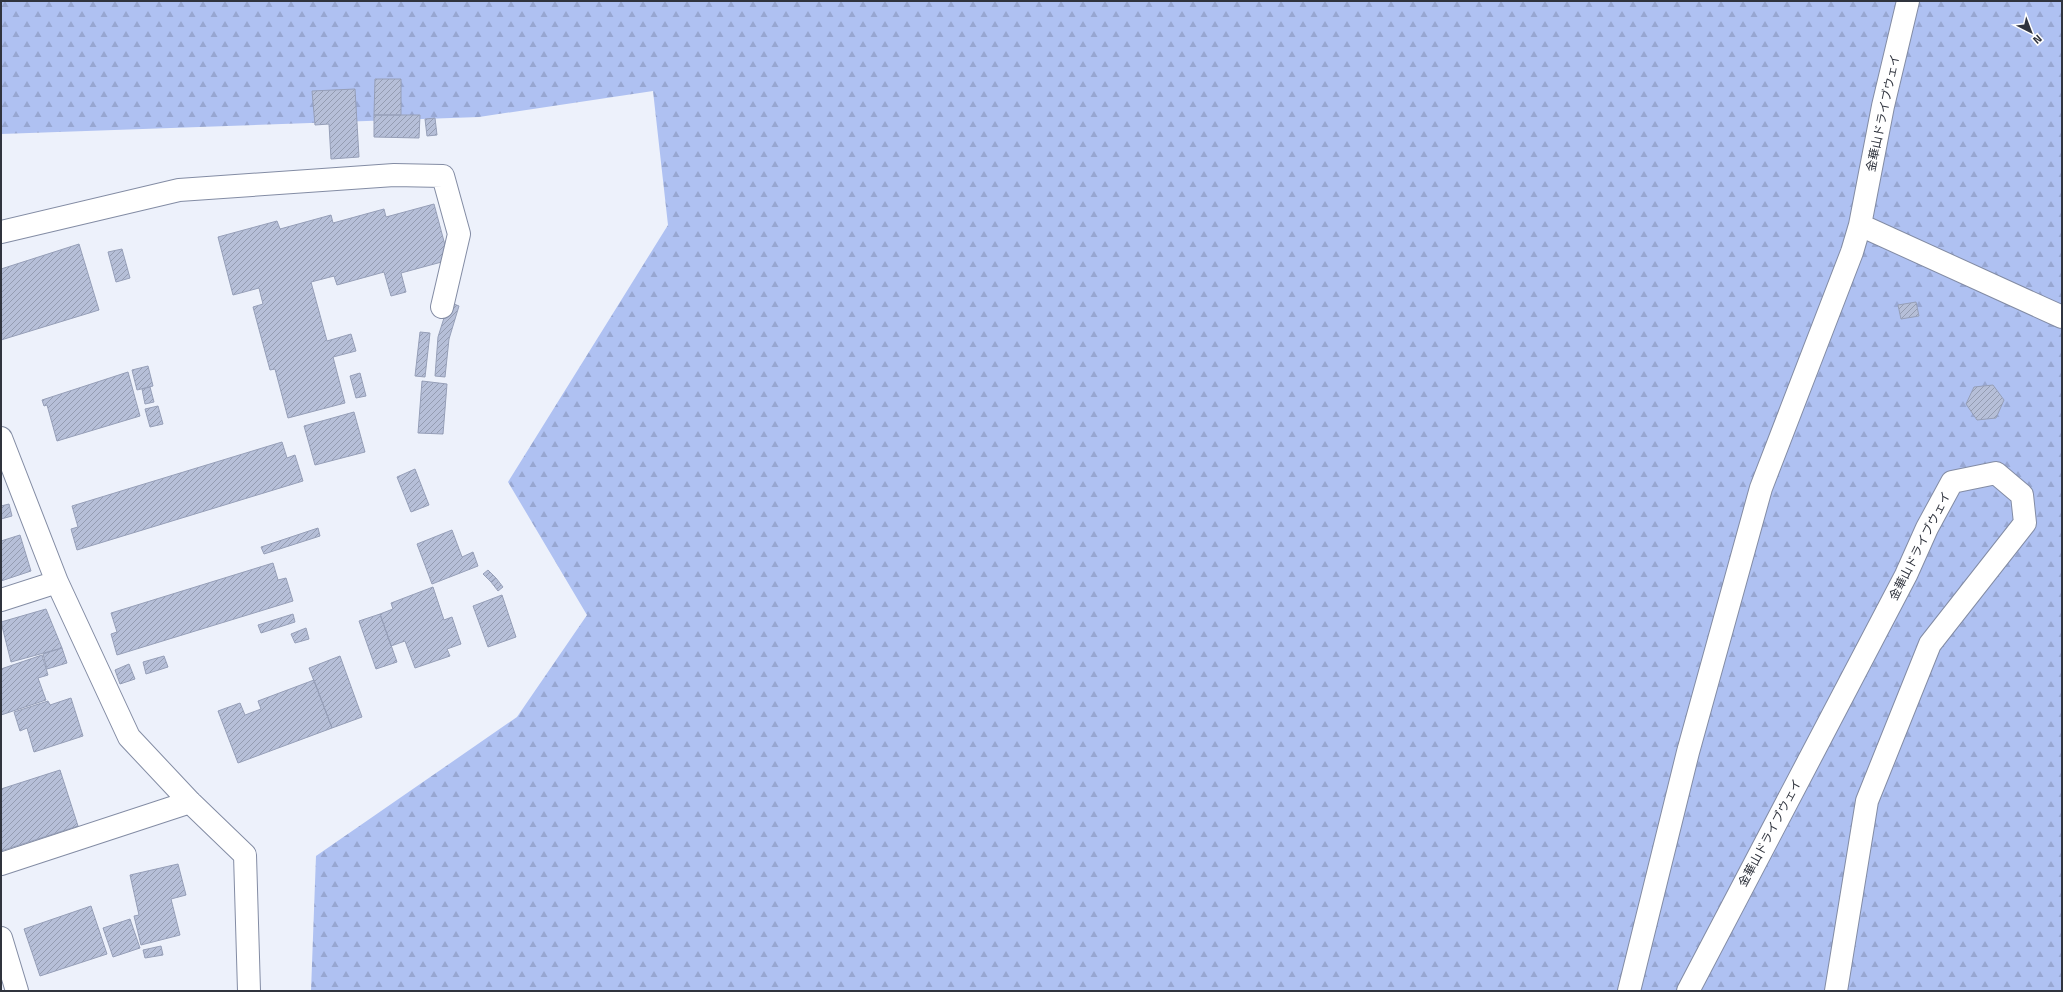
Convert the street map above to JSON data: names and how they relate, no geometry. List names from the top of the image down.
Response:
{
  "streets": {
    "street": ["金華山ドライブウェイ"]
  },
  "north": "bottom right"
}
